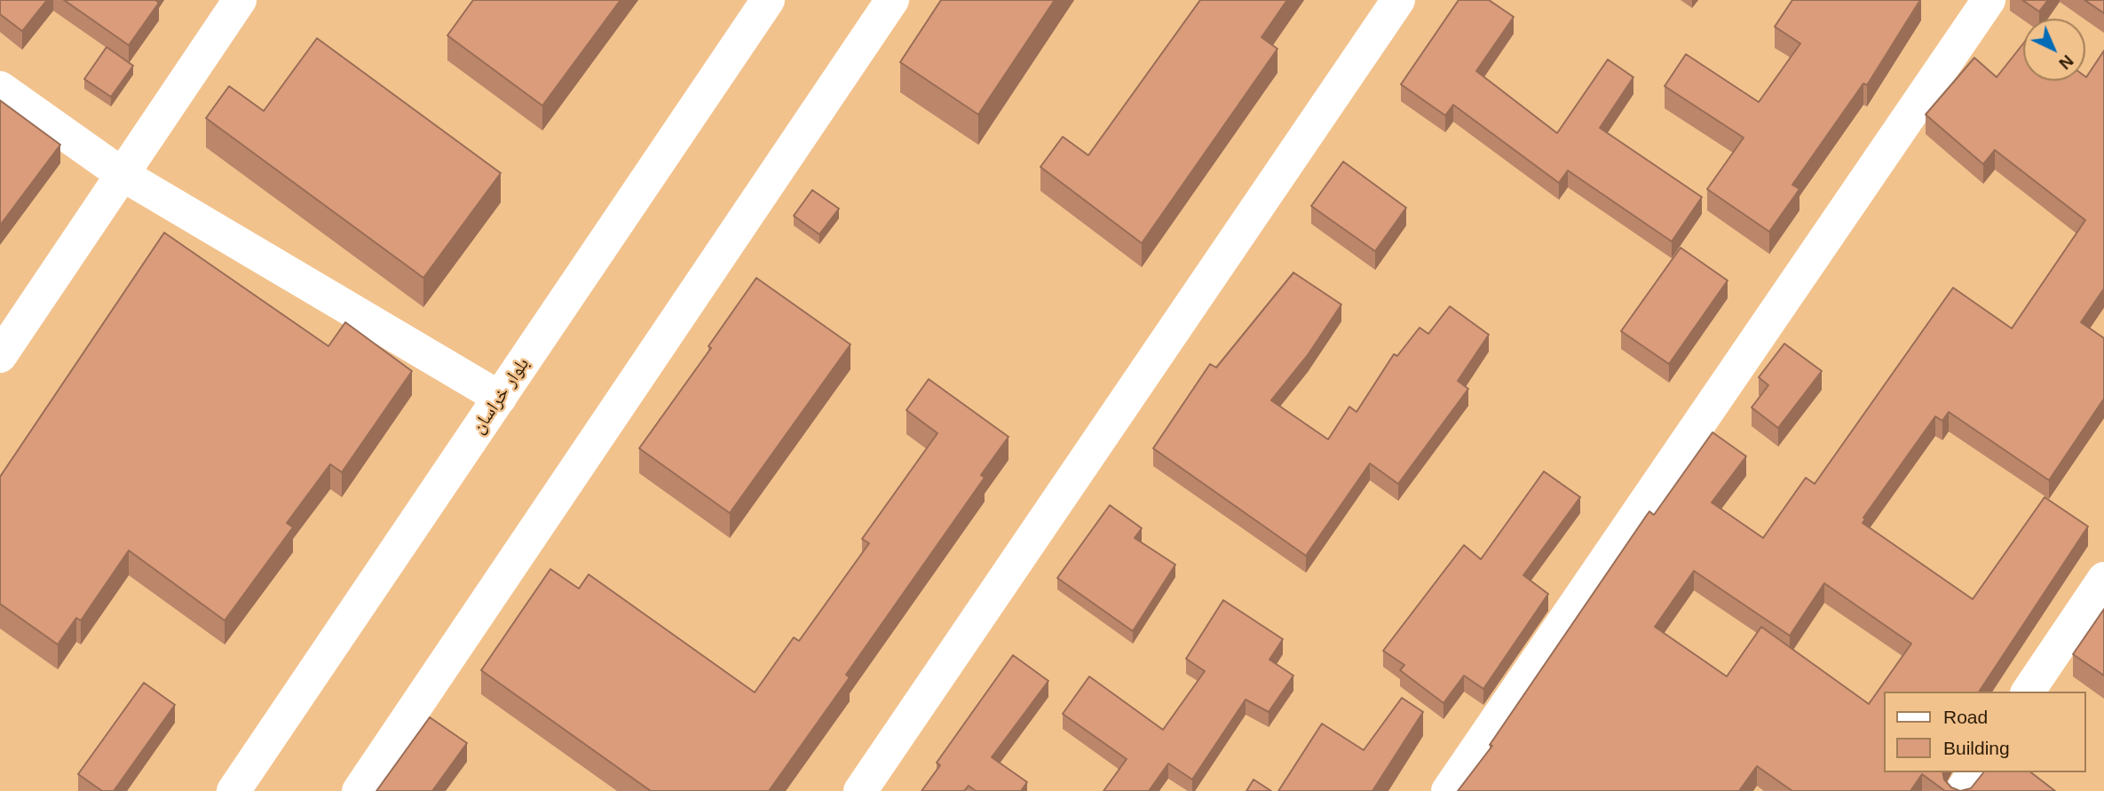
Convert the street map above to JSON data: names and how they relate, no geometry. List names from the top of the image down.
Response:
{
  "streets": {
    "street": ["بلوار خراسان"]
  },
  "legend": ["Road", "Building"],
  "north": "bottom right"
}
